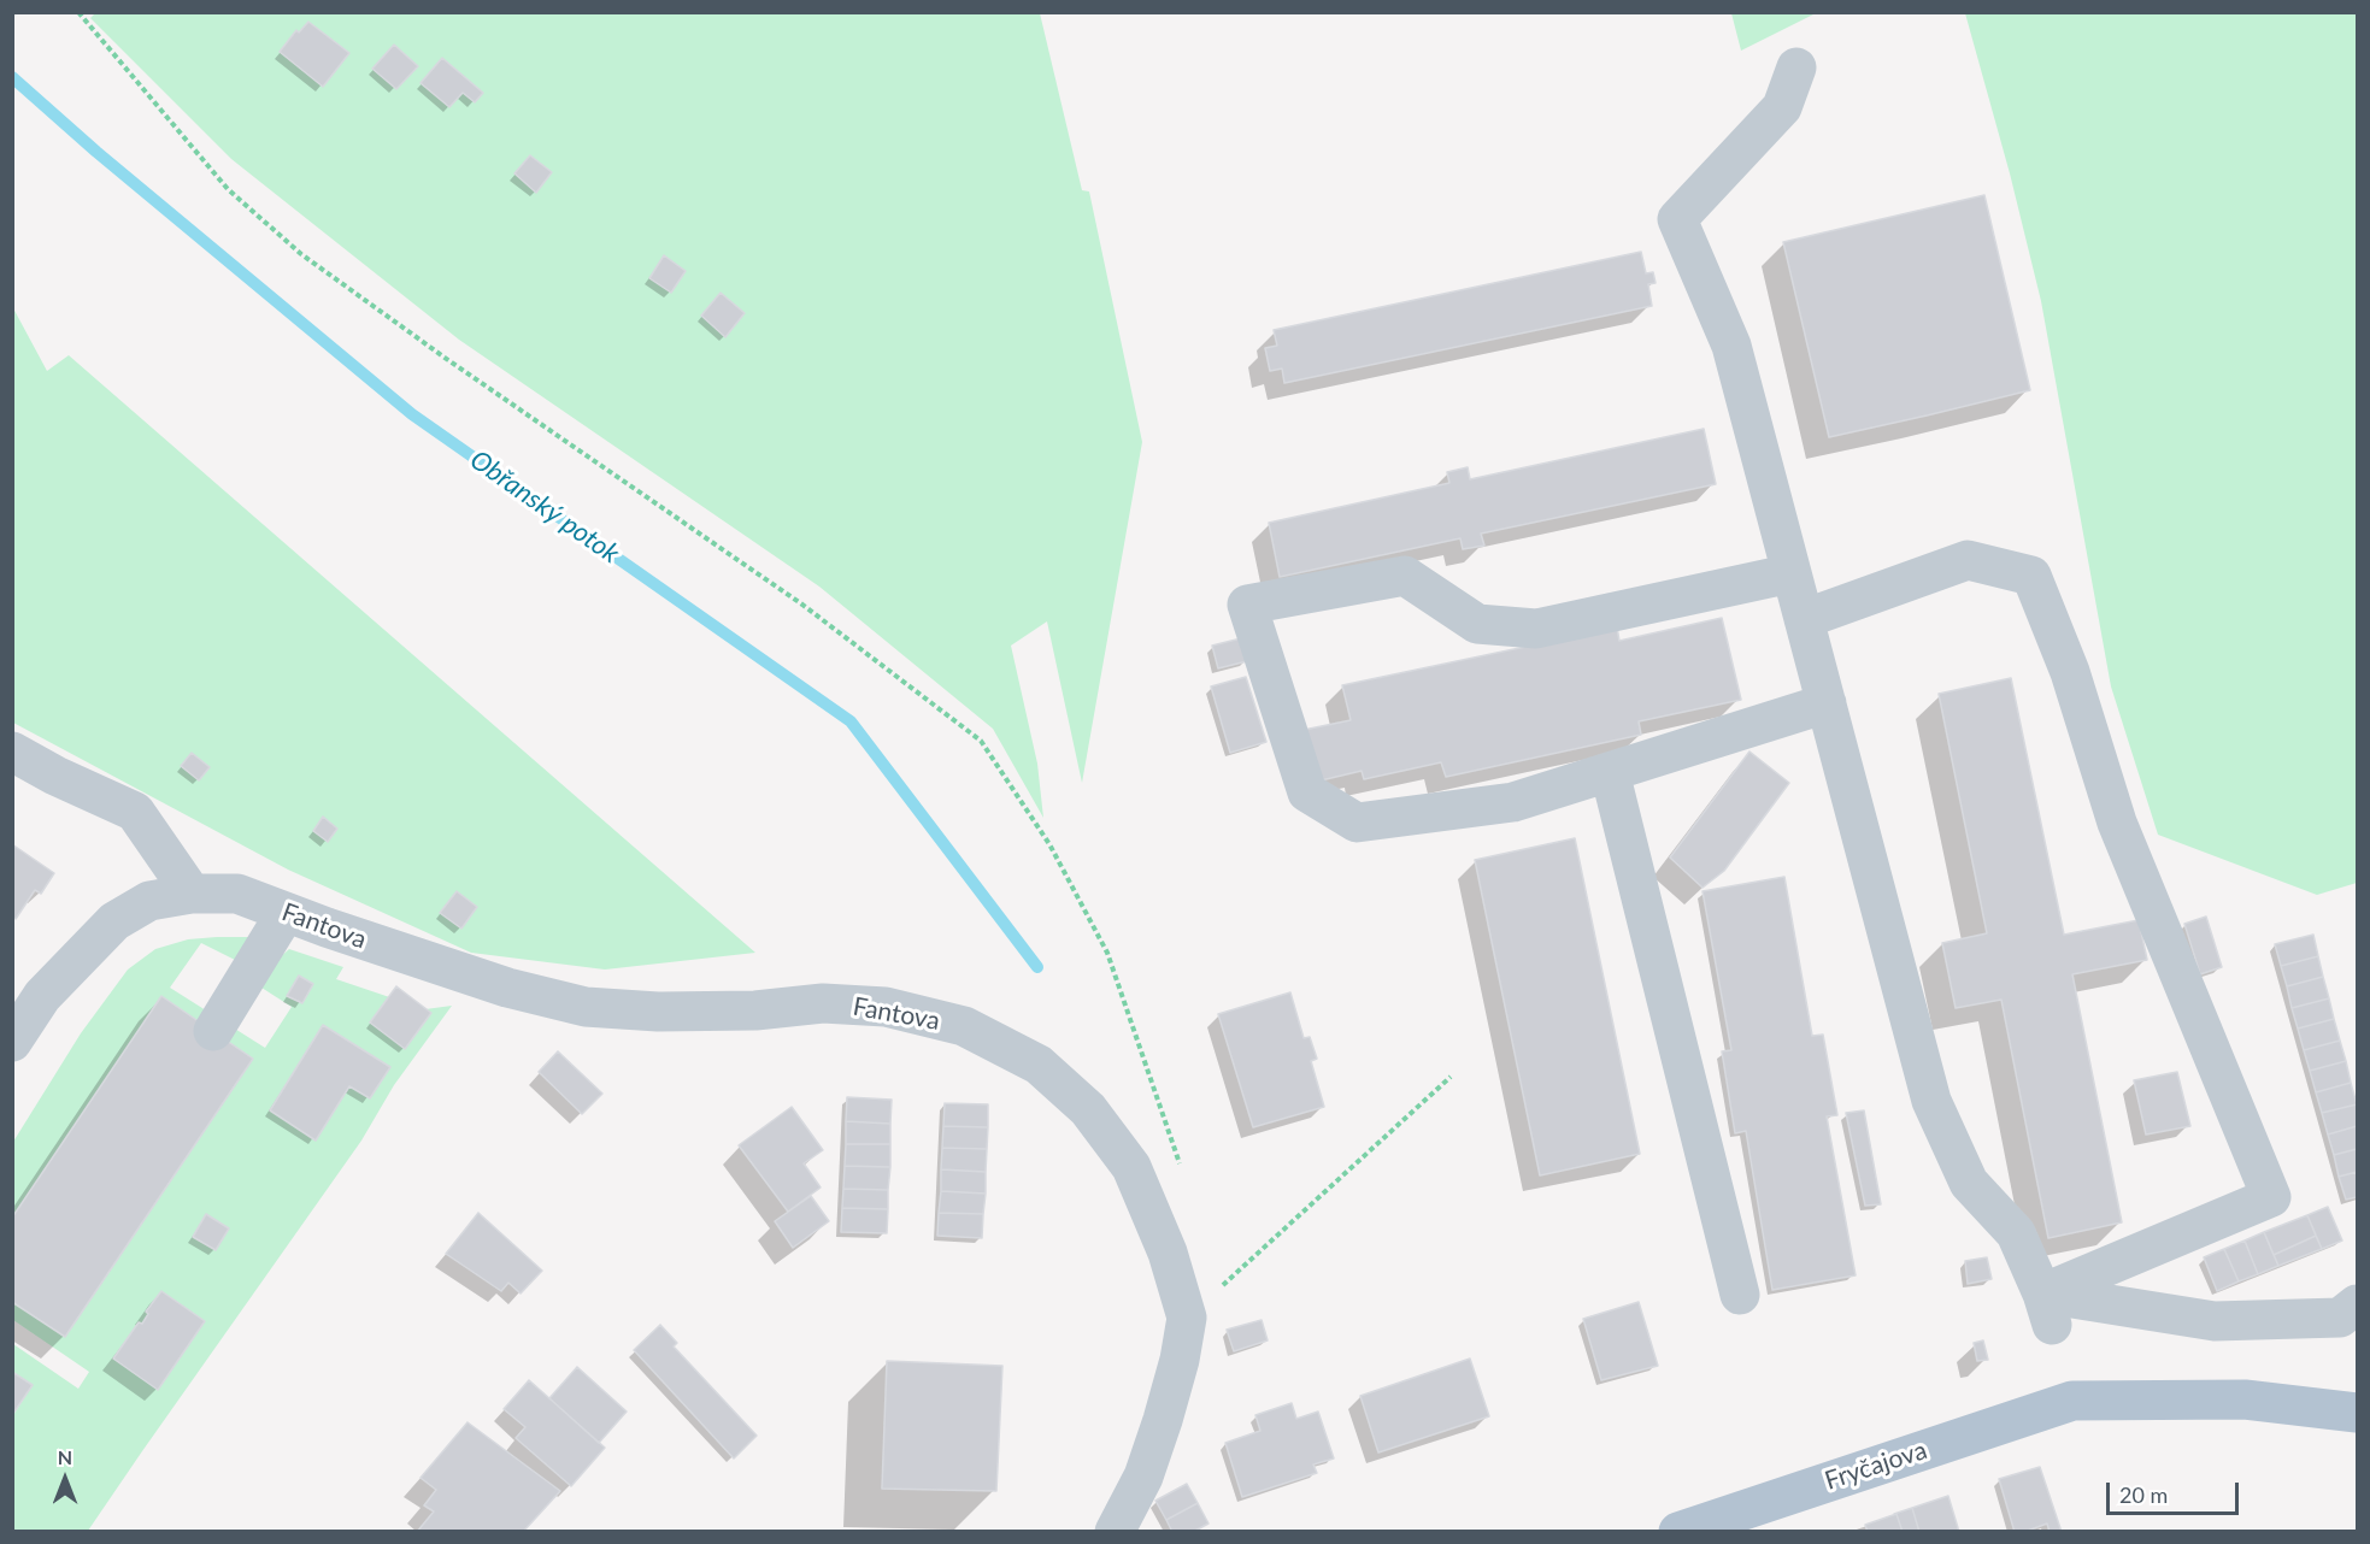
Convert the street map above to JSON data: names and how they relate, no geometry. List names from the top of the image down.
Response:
{
  "streets": {
    "main road": ["Fryčajova"],
    "street": ["Fantova"]
  },
  "water": ["Obřanský potok"],
  "scale_bar": "20 m",
  "north": "top"
}
